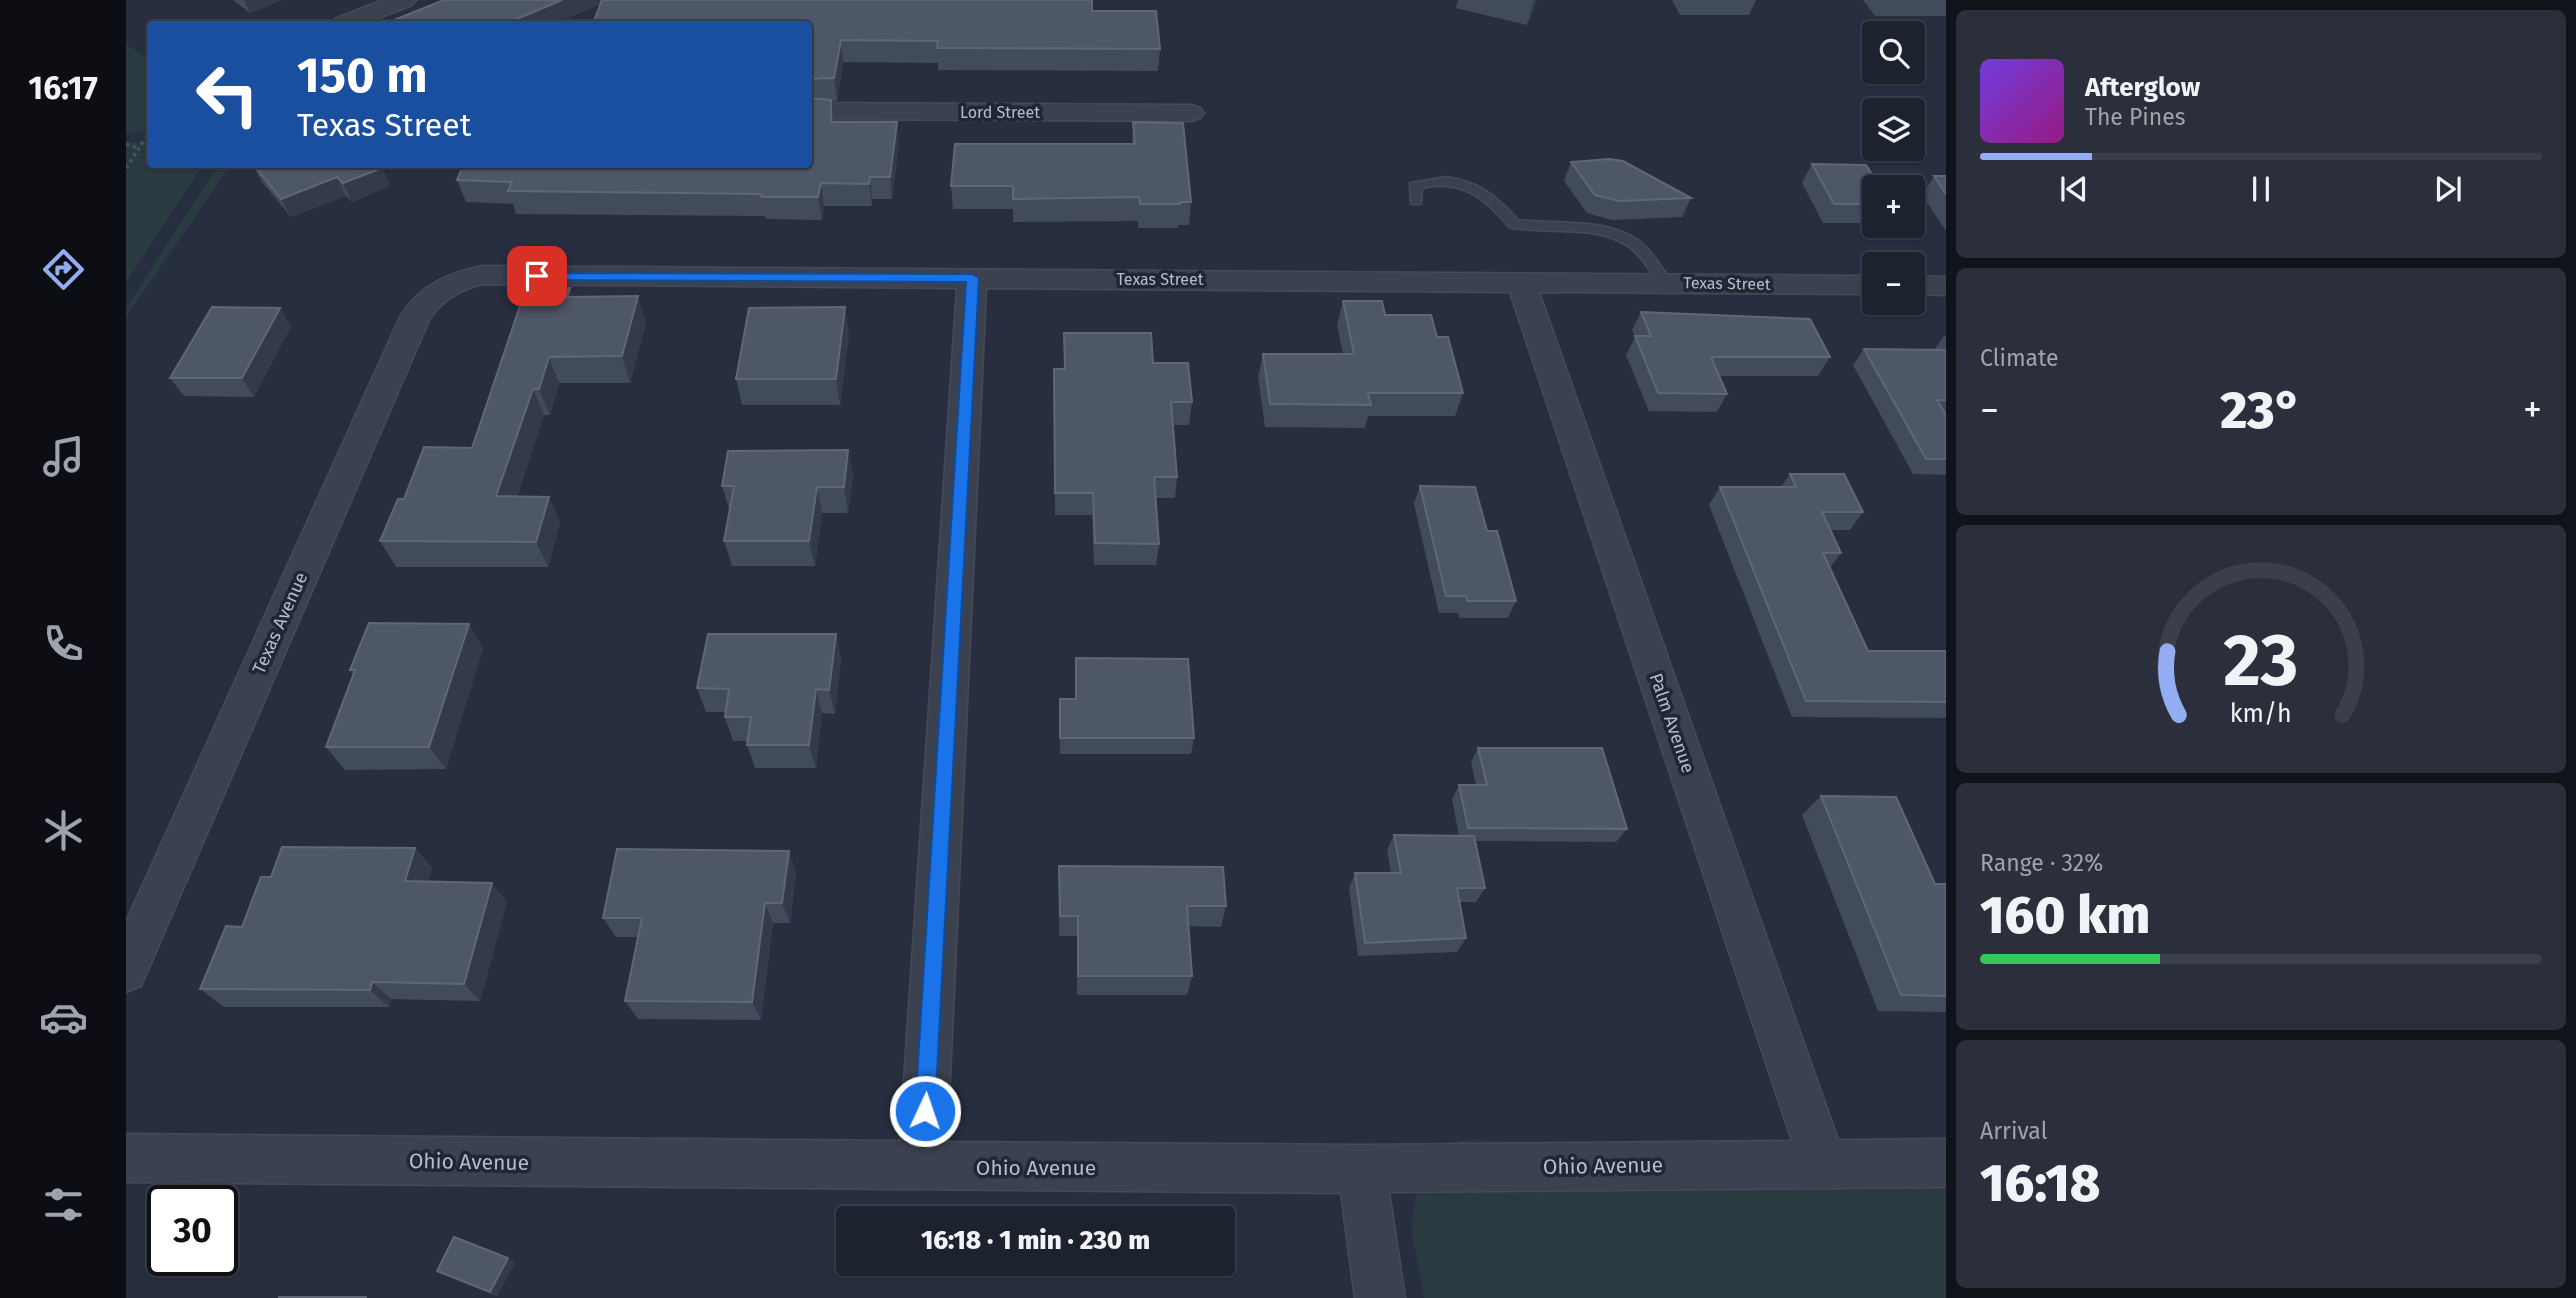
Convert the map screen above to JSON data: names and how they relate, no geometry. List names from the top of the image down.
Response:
{
  "streets": {
    "street": [
      "Lord Street",
      "Texas Street",
      "Texas Avenue",
      "Palm Avenue",
      "Ohio Avenue"
    ]
  },
  "crossings": [
    ["Texas Street", "Texas Avenue"],
    ["Texas Street", "Palm Avenue"],
    ["Palm Avenue", "Ohio Avenue"]
  ],
  "page": {
    "tabs": "16:17",
    "map_buttons": ["+", "−"],
    "turn": ["150 m", "Texas Street"],
    "song": ["Afterglow", "The Pines"],
    "tile": [
      "Climate",
      ["Range · 32%", "160 km"],
      ["Arrival", "16:18"]
    ],
    "heat": ["−", "23°", "+"],
    "limit": "30",
    "trip": "16:18 · 1 min · 230 m",
    "gauge": ["23", "km/h"]
  }
}
